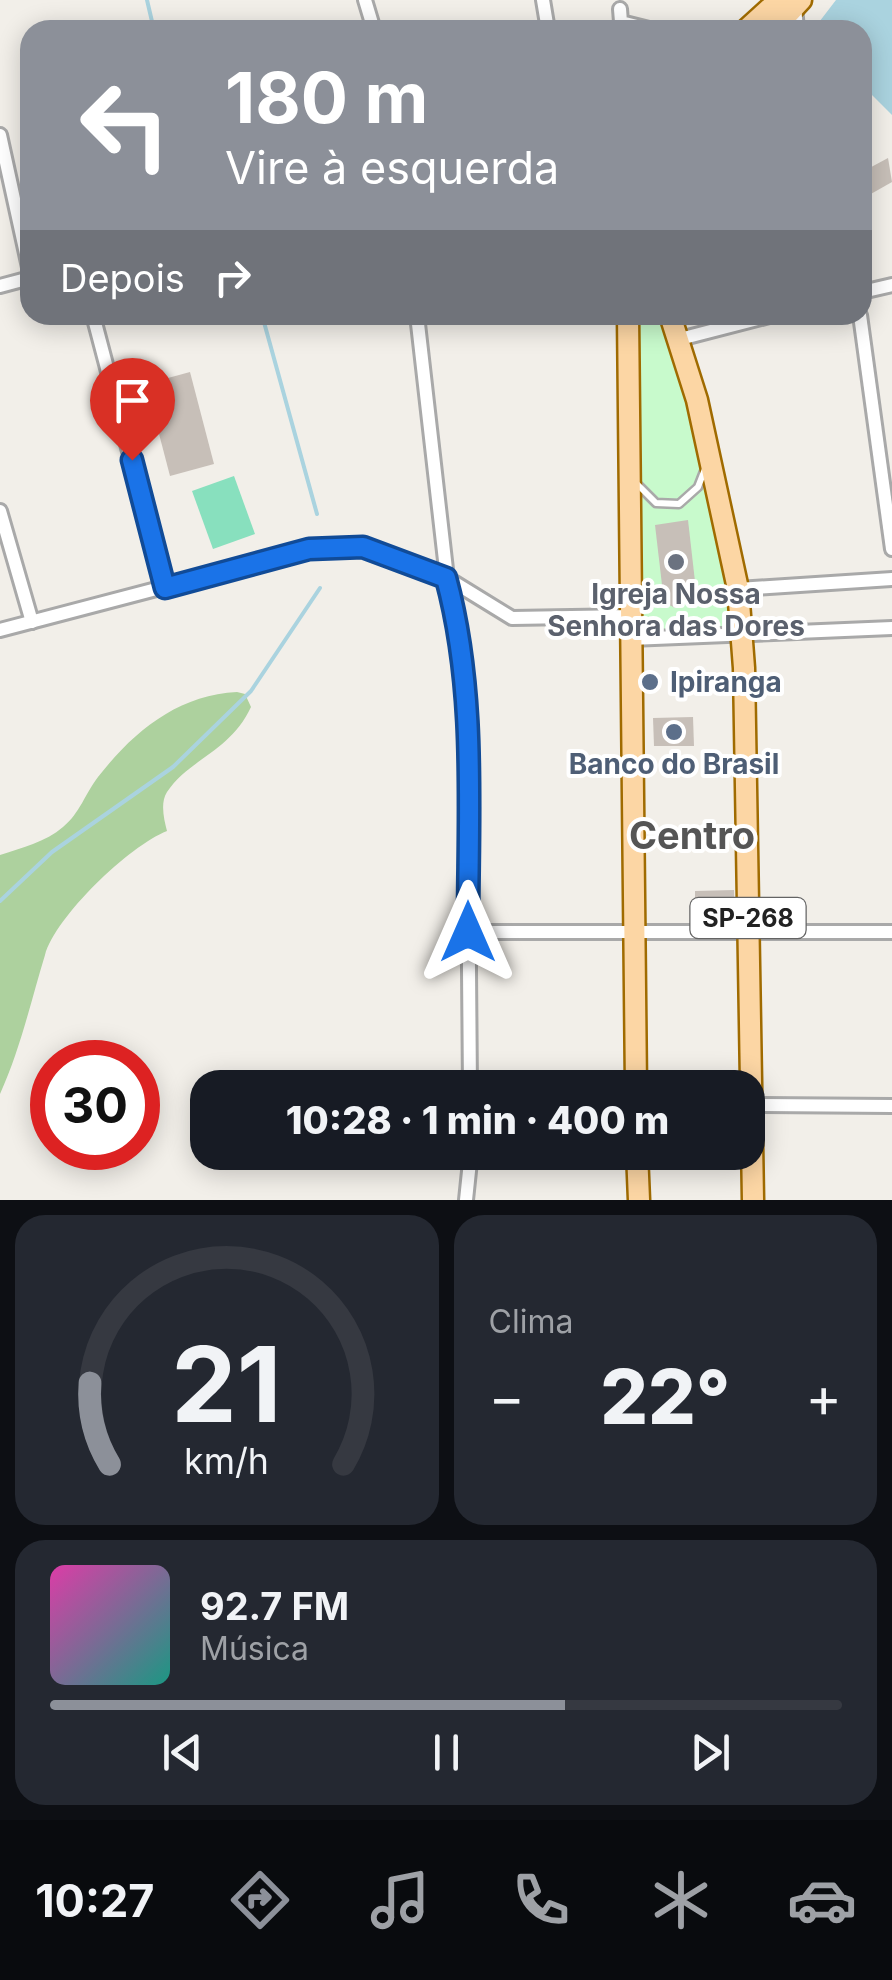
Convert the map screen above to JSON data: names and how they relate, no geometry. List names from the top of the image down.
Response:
{
  "streets": {
    "main road": ["SP-268"]
  },
  "districts": ["Centro"],
  "places": ["Igreja Nossa Senhora das Dores", "Ipiranga", "Banco do Brasil"],
  "page": {
    "turn": ["180 m", "Vire à esquerda"],
    "then": "Depois",
    "limit": "30",
    "trip": "10:28 · 1 min · 400 m",
    "tile": "Clima",
    "heat": ["−", "22°", "+"],
    "song": ["92.7 FM", "Música"],
    "tabs": "10:27",
    "gauge": ["21", "km/h"]
  }
}
